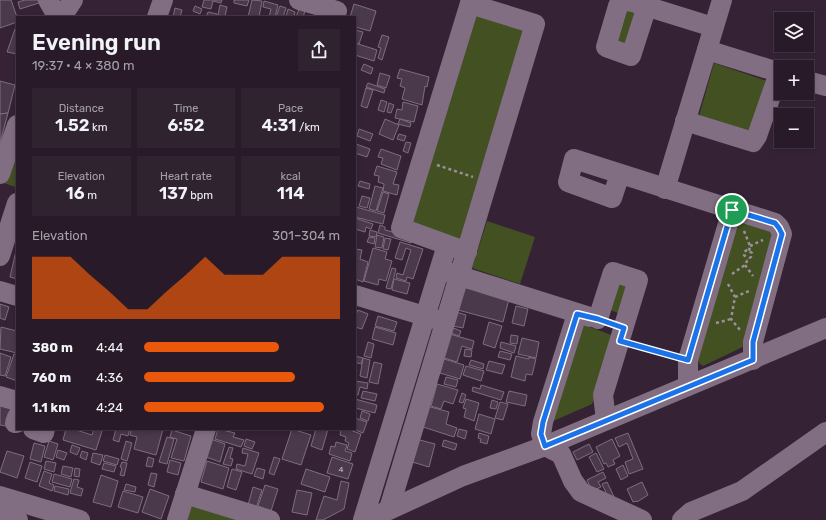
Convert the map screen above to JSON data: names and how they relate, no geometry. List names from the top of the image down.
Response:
{
  "house_numbers": ["4"],
  "page": {
    "map_buttons": ["+", "−"],
    "heading": ["Evening run", "19:37 · 4 × 380 m"],
    "stats": [
      ["Distance", "1.52 km"],
      ["Time", "6:52"],
      ["Pace", "4:31 /km"],
      ["Elevation", "16 m"],
      ["Heart rate", "137 bpm"],
      ["kcal", "114"]
    ],
    "chart": ["Elevation", "301–304 m"],
    "list": [
      {
        "name": "380 m",
        "note": "4:44"
      },
      {
        "name": "760 m",
        "note": "4:36"
      },
      {
        "name": "1.1 km",
        "note": "4:24"
      }
    ]
  }
}
